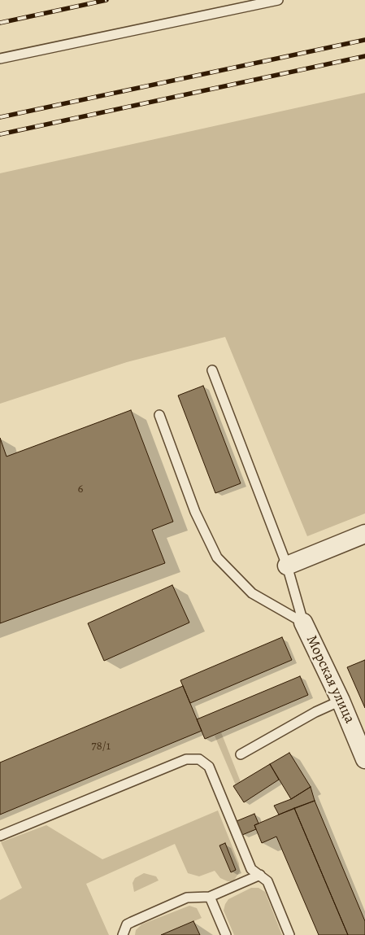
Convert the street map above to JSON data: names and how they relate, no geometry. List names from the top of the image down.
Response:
{
  "streets": {
    "street": ["Морская улица"]
  },
  "house_numbers": ["6", "78/1"]
}
